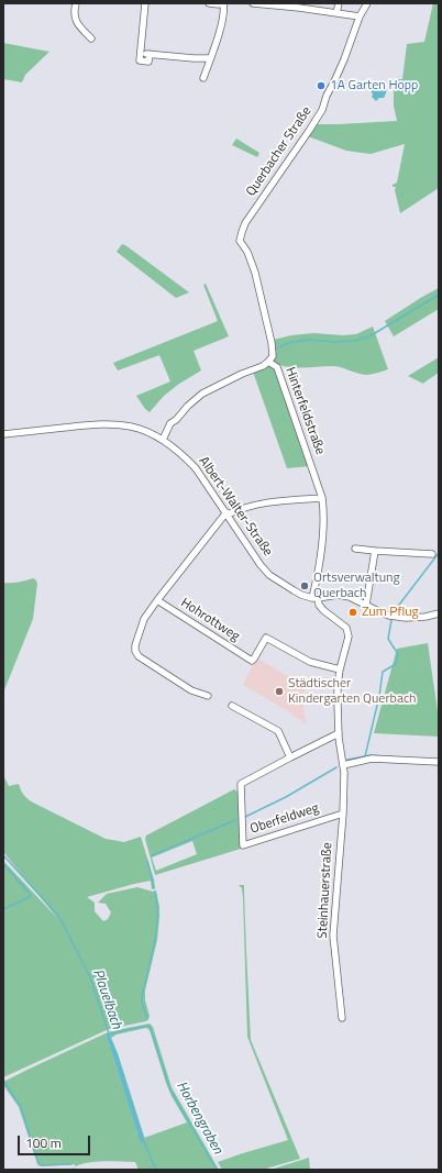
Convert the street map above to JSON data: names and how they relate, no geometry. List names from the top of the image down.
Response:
{
  "streets": {
    "street": [
      "Querbacher Straße",
      "Hinterfeldstraße",
      "Albert-Walter-Straße",
      "Hohrottweg",
      "Oberfeldweg",
      "Steinhauerstraße"
    ]
  },
  "crossings": [
    ["Querbacher Straße", "Hinterfeldstraße"],
    ["Hinterfeldstraße", "Albert-Walter-Straße"],
    ["Hinterfeldstraße", "Steinhauerstraße"],
    ["Albert-Walter-Straße", "Hohrottweg"],
    ["Albert-Walter-Straße", "Steinhauerstraße"],
    ["Hohrottweg", "Steinhauerstraße"],
    ["Oberfeldweg", "Steinhauerstraße"]
  ],
  "water": ["Plauelbach", "Horbengraben"],
  "places": [
    "1A Garten Hopp",
    "Ortsverwaltung Querbach",
    "Zum Pflug",
    "Städtischer Kindergarten Querbach"
  ],
  "scale_bar": "100 m"
}
